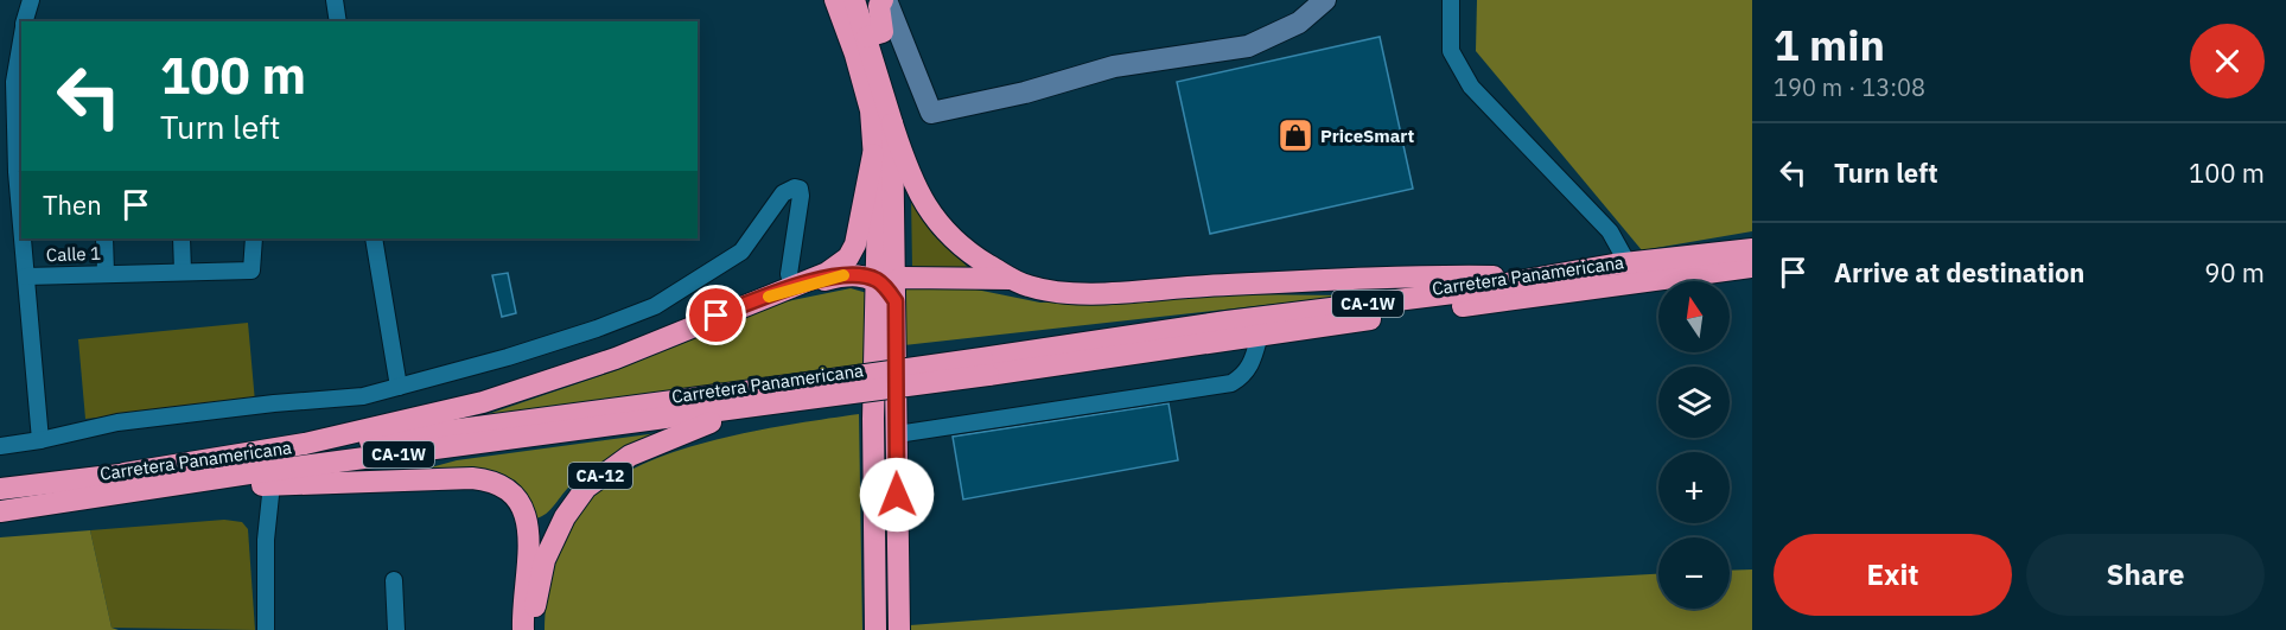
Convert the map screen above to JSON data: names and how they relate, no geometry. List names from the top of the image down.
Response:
{
  "streets": {
    "highway": ["Carretera Panamericana", "CA-1W", "CA-12"],
    "street": ["Calle 1"]
  },
  "crossings": [
    ["Carretera Panamericana", "CA-12"]
  ],
  "places": {
    "shop": ["PriceSmart"]
  },
  "north": "top",
  "page": {
    "heading": ["1 min", "190 m · 13:08"],
    "turn": ["100 m", "Turn left"],
    "list": [
      {
        "name": "Turn left",
        "value": "100 m"
      },
      {
        "name": "Arrive at destination",
        "value": "90 m"
      }
    ],
    "then": "Then",
    "map_buttons": ["+", "−"],
    "buttons": ["Exit", "Share"]
  }
}
